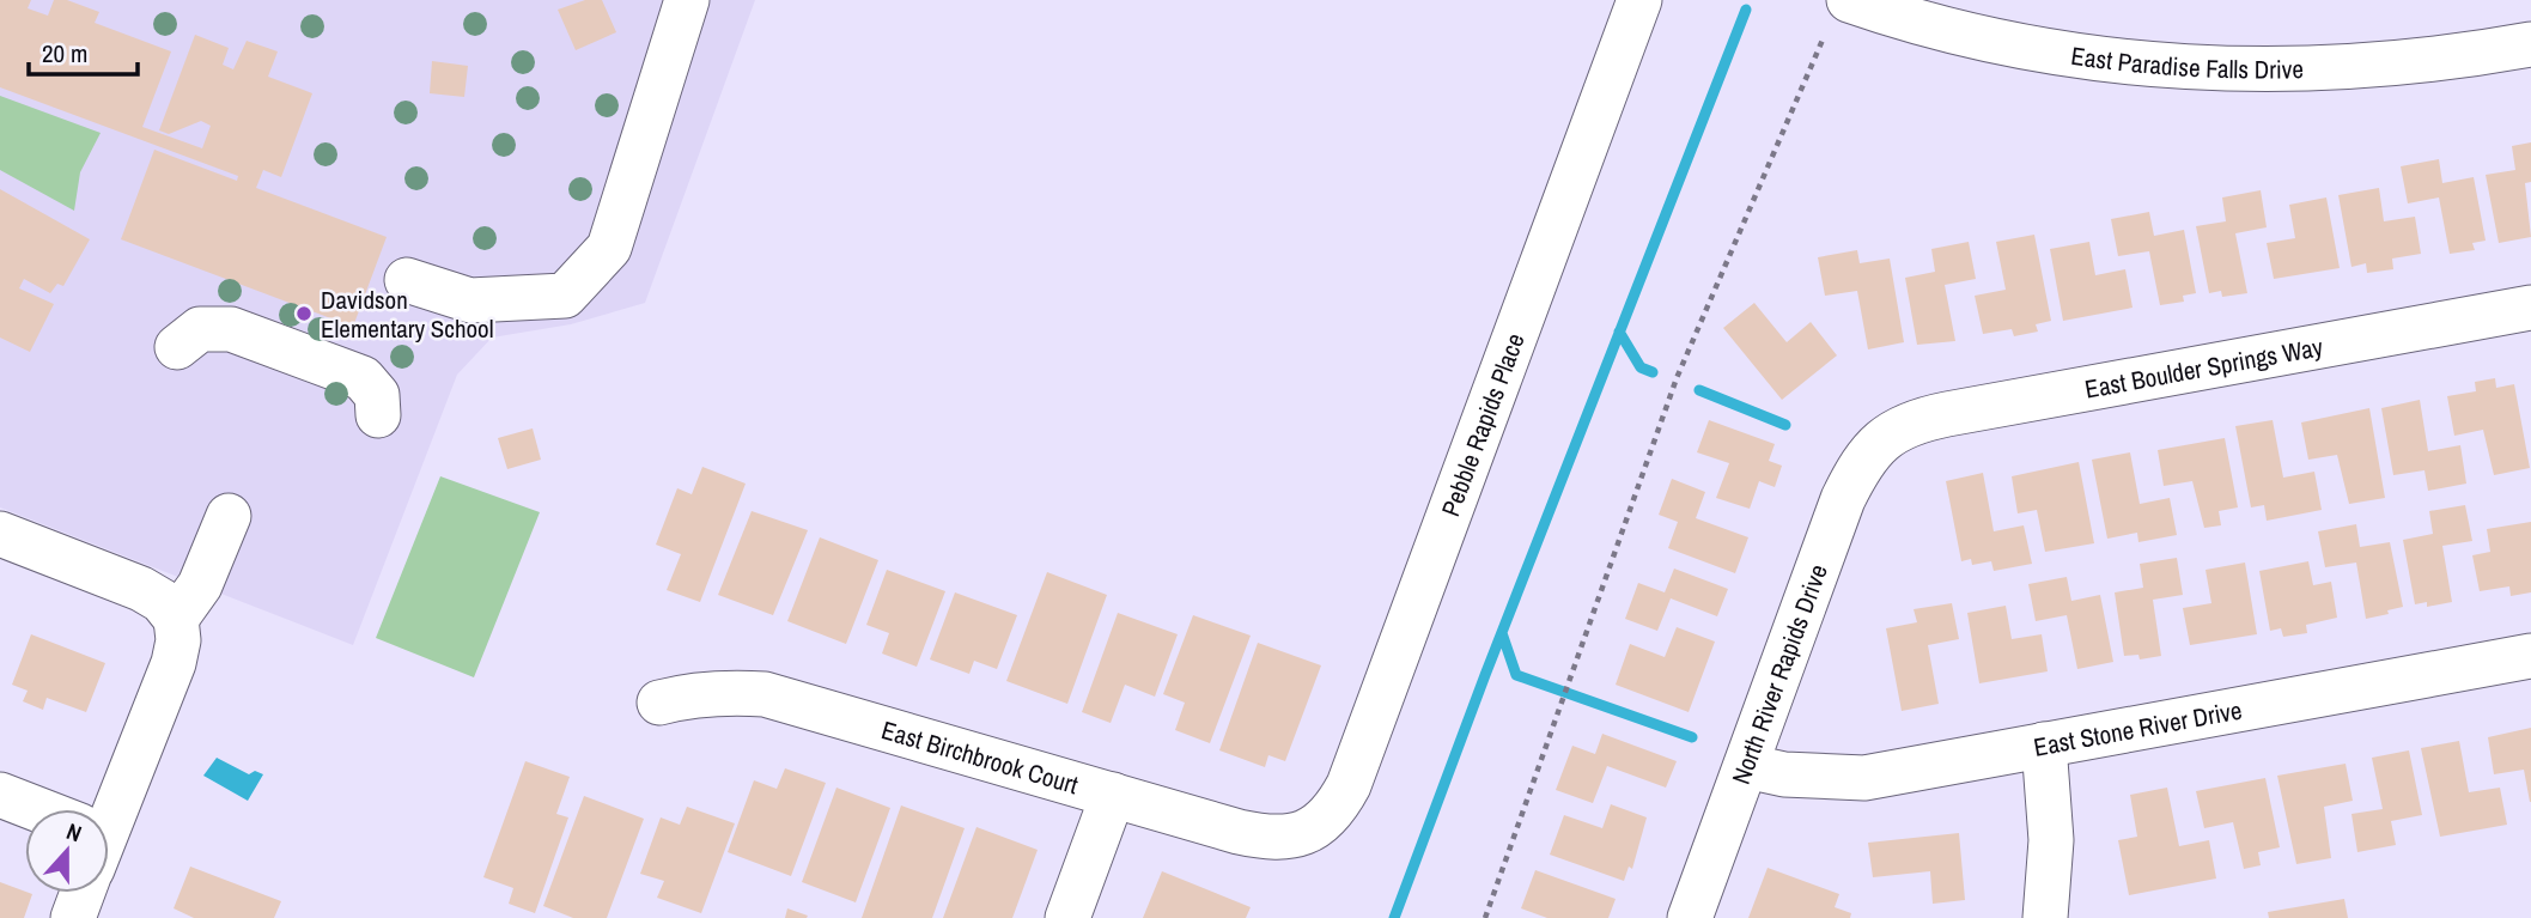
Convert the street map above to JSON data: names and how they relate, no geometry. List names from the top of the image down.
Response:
{
  "streets": {
    "street": [
      "East Paradise Falls Drive",
      "East Boulder Springs Way",
      "Pebble Rapids Place",
      "North River Rapids Drive",
      "East Stone River Drive",
      "East Birchbrook Court"
    ]
  },
  "crossings": [
    ["East Boulder Springs Way", "North River Rapids Drive"],
    ["Pebble Rapids Place", "East Birchbrook Court"],
    ["North River Rapids Drive", "East Stone River Drive"]
  ],
  "places": ["Davidson Elementary School"],
  "scale_bar": "20 m",
  "north": "top"
}
